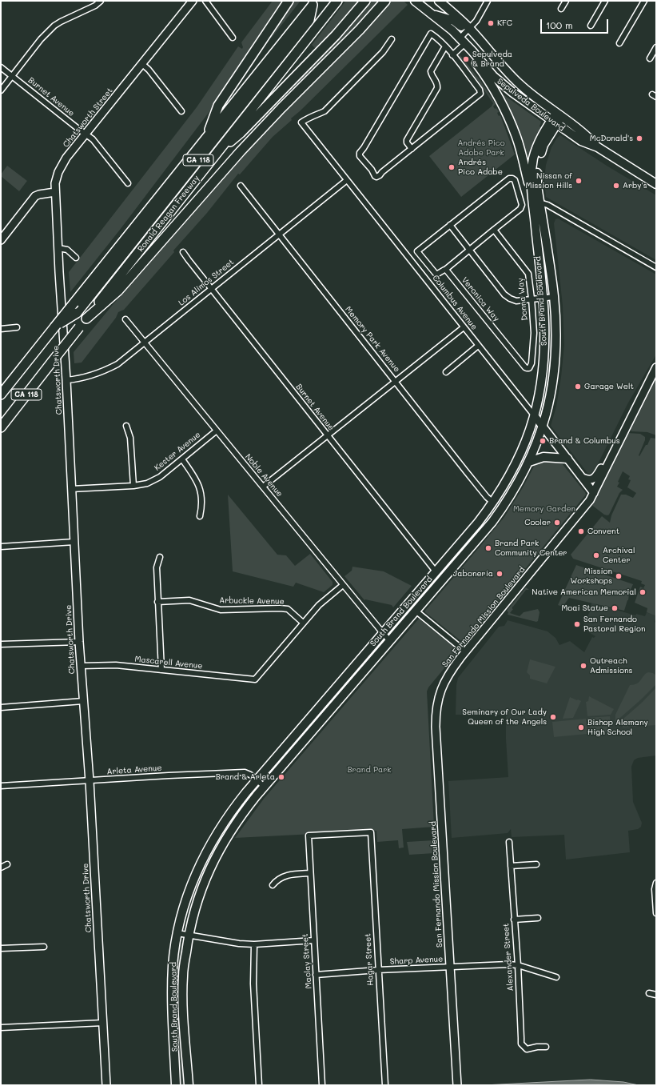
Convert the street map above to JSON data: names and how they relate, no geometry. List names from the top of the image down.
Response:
{
  "streets": {
    "highway": ["CA 118", "Ronald Reagan Freeway"],
    "main road": [
      "Sepulveda Boulevard",
      "Chatsworth Street",
      "South Brand Boulevard",
      "Columbus Avenue",
      "Chatsworth Drive",
      "San Fernando Mission Boulevard"
    ],
    "street": [
      "Burnet Avenue",
      "Los Alimos Street",
      "Veronica Way",
      "Donna Way",
      "Memory Park Avenue",
      "Kester Avenue",
      "Noble Avenue",
      "Arbuckle Avenue",
      "Mascarell Avenue",
      "Arleta Avenue",
      "Alexander Street",
      "Hagar Street",
      "Sharp Avenue",
      "Maclay Street"
    ]
  },
  "crossings": [
    ["Burnet Avenue", "Chatsworth Street"],
    ["Burnet Avenue", "Los Alimos Street"],
    ["Burnet Avenue", "South Brand Boulevard"],
    ["Sepulveda Boulevard", "South Brand Boulevard"],
    ["Chatsworth Street", "Chatsworth Drive"],
    ["CA 118", "Ronald Reagan Freeway"],
    ["Los Alimos Street", "Columbus Avenue"],
    ["Los Alimos Street", "Memory Park Avenue"],
    ["Los Alimos Street", "Chatsworth Drive"],
    ["Los Alimos Street", "Noble Avenue"],
    ["Veronica Way", "Donna Way"],
    ["South Brand Boulevard", "Columbus Avenue"],
    ["South Brand Boulevard", "Memory Park Avenue"],
    ["South Brand Boulevard", "Noble Avenue"],
    ["South Brand Boulevard", "Arleta Avenue"],
    ["Columbus Avenue", "San Fernando Mission Boulevard"],
    ["Chatsworth Drive", "Kester Avenue"],
    ["Chatsworth Drive", "Mascarell Avenue"],
    ["Chatsworth Drive", "Arleta Avenue"],
    ["Kester Avenue", "Noble Avenue"],
    ["Arbuckle Avenue", "Mascarell Avenue"],
    ["San Fernando Mission Boulevard", "Sharp Avenue"],
    ["Alexander Street", "Sharp Avenue"],
    ["Hagar Street", "Sharp Avenue"],
    ["Hagar Street", "Maclay Street"],
    ["Sharp Avenue", "Maclay Street"]
  ],
  "parks": ["Andrés Pico Adobe Park", "Memory Garden", "Brand Park"],
  "places": [
    "KFC",
    "Sepulveda & Brand",
    "McDonald's",
    "Andrés Pico Adobe",
    "Nissan of Mission Hills",
    "Arby's",
    "Garage Welt",
    "Brand & Columbus",
    "Cooler",
    "Convent",
    "Brand Park Community Center",
    "Archival Center",
    "Jabonería",
    "Mission Workshops",
    "Native American Memorial",
    "Moai Statue",
    "San Fernando Pastoral Region",
    "Outreach Admissions",
    "Seminary of Our Lady Queen of the Angels",
    "Bishop Alemany High School",
    "Brand & Arleta"
  ],
  "scale_bar": "100 m"
}
